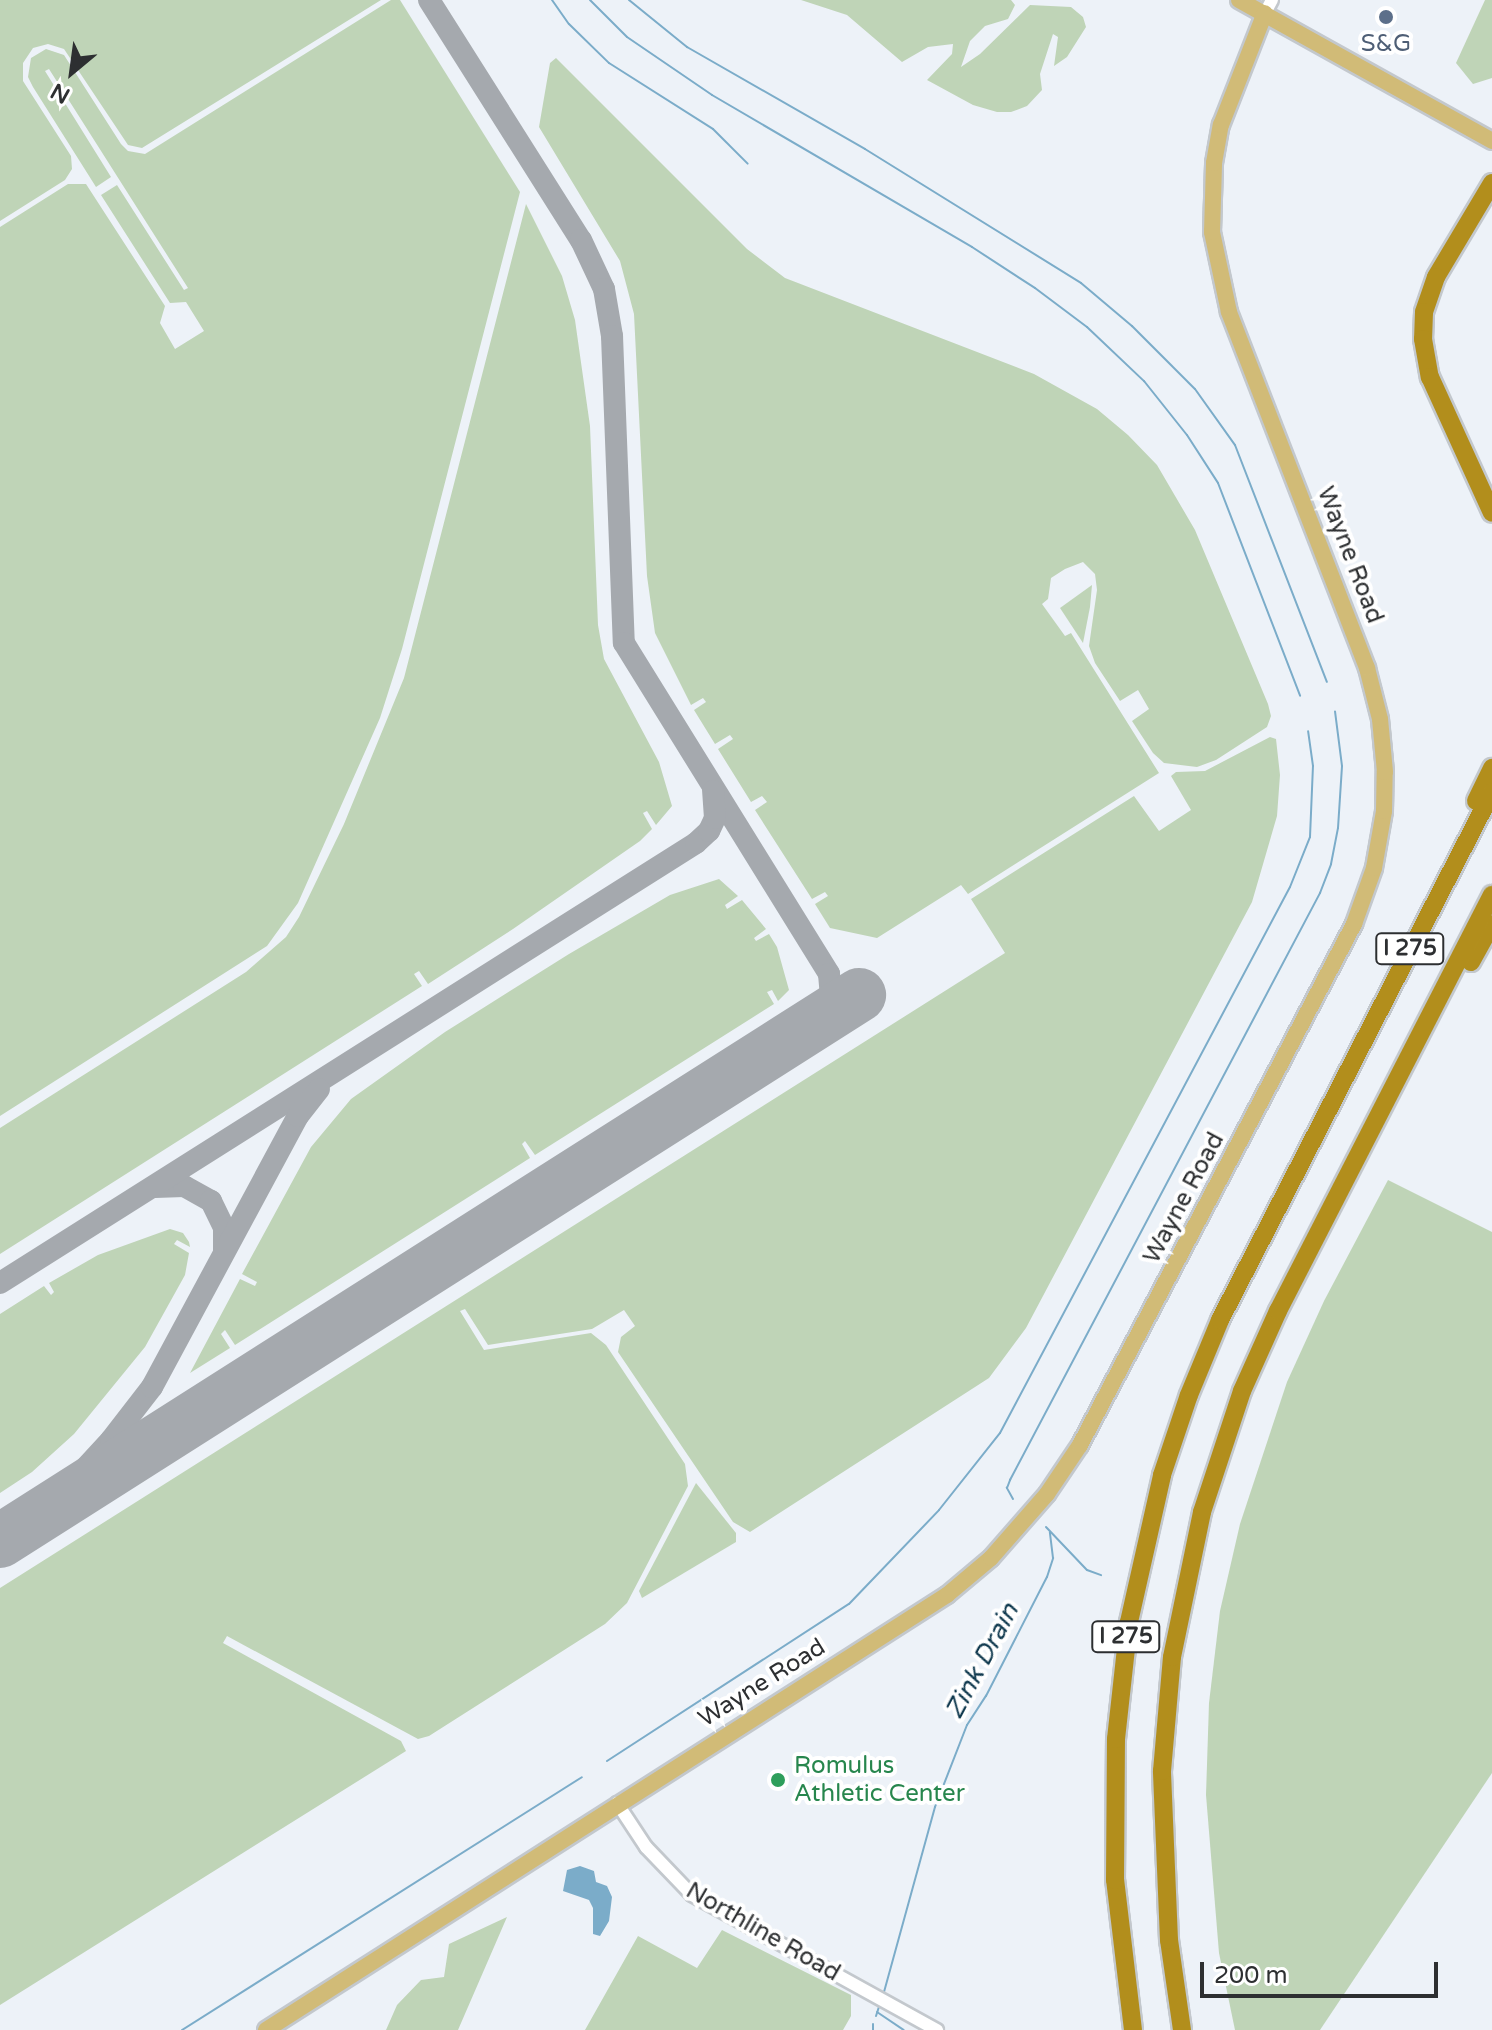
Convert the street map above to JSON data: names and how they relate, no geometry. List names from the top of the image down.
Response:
{
  "streets": {
    "highway": ["I 275"],
    "main road": ["Wayne Road"],
    "street": ["Northline Road"]
  },
  "crossings": [
    ["Wayne Road", "Northline Road"]
  ],
  "water": ["Zink Drain"],
  "places": ["S&G", "Romulus Athletic Center"],
  "scale_bar": "200 m",
  "north": "bottom left"
}
